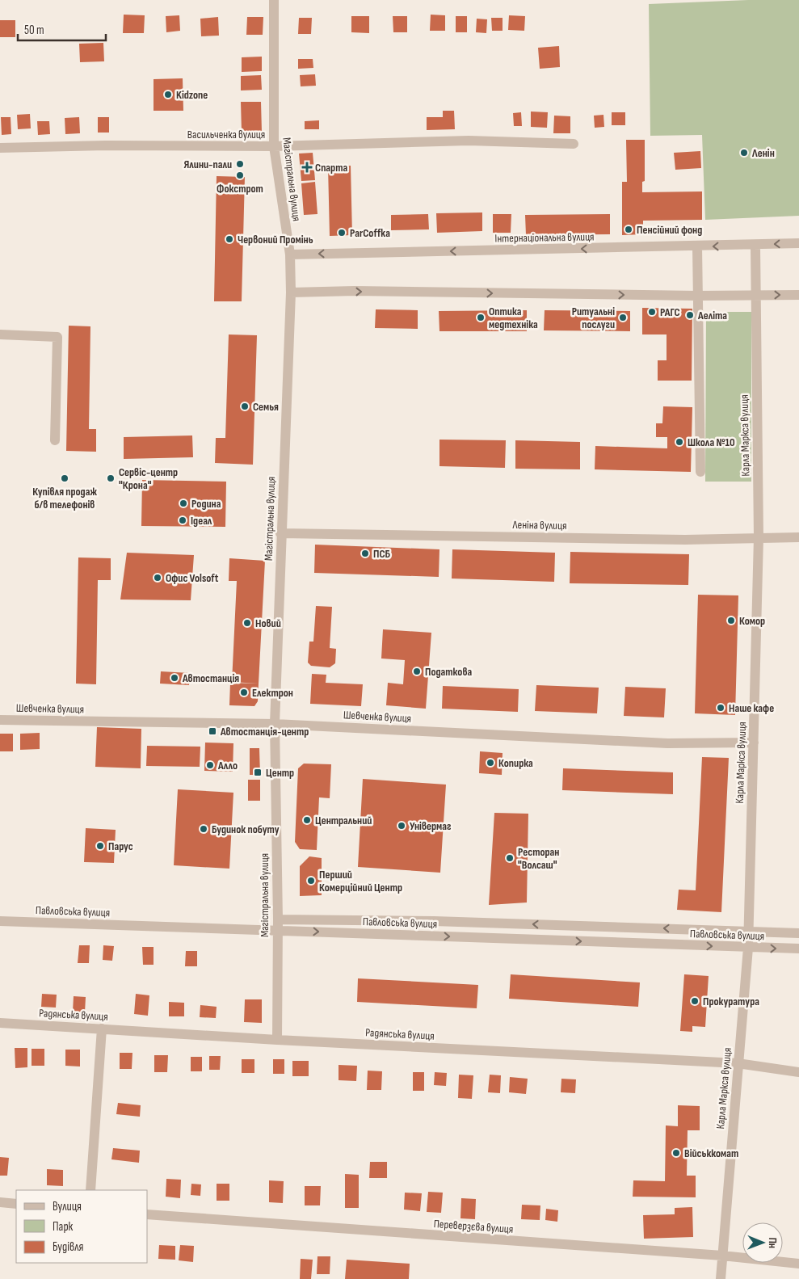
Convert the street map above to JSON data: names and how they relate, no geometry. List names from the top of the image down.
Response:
{
  "streets": {
    "street": [
      "Васильченка вулиця",
      "Магістральна вулиця",
      "Інтернаціональна вулиця",
      "Карла Маркса вулиця",
      "Леніна вулиця",
      "Шевченка вулиця",
      "Павловська вулиця",
      "Радянська вулиця",
      "Переверзєва вулиця"
    ]
  },
  "crossings": [
    ["Васильченка вулиця", "Магістральна вулиця"],
    ["Магістральна вулиця", "Інтернаціональна вулиця"],
    ["Магістральна вулиця", "Леніна вулиця"],
    ["Магістральна вулиця", "Шевченка вулиця"],
    ["Магістральна вулиця", "Павловська вулиця"],
    ["Магістральна вулиця", "Радянська вулиця"],
    ["Інтернаціональна вулиця", "Карла Маркса вулиця"],
    ["Карла Маркса вулиця", "Леніна вулиця"],
    ["Карла Маркса вулиця", "Шевченка вулиця"],
    ["Карла Маркса вулиця", "Павловська вулиця"],
    ["Карла Маркса вулиця", "Радянська вулиця"],
    ["Карла Маркса вулиця", "Переверзєва вулиця"]
  ],
  "places": {
    "other": [
      "Kidzone",
      "Ленін",
      "Ялини-пали",
      "Фокстрот",
      "Пенсійний фонд",
      "ParCoffka",
      "Червоний Промінь",
      "РАГС",
      "Аеліта",
      "Оптика медтехніка",
      "Ритуальні послуги",
      "Семья",
      "Школа №10",
      "Купівля продаж б/в телефонів",
      "Сервіс-центр \"Крона\"",
      "Родина",
      "Ідеал",
      "ПСБ",
      "Офис Volsoft",
      "Комор",
      "Новий",
      "Податкова",
      "Автостанція",
      "Електрон",
      "Наше кафе",
      "Копирка",
      "Алло",
      "Центральний",
      "Універмаг",
      "Будинок побуту",
      "Парус",
      "Ресторан \"Волсаш\"",
      "Перший Комерційний Центр",
      "Прокуратура",
      "Військкомат"
    ],
    "health": ["Спарта"],
    "transit": ["Автостанція-центр", "Центр"]
  },
  "legend": ["Вулиця", "Парк", "Будівля"],
  "scale_bar": "50 m",
  "north": "right"
}
